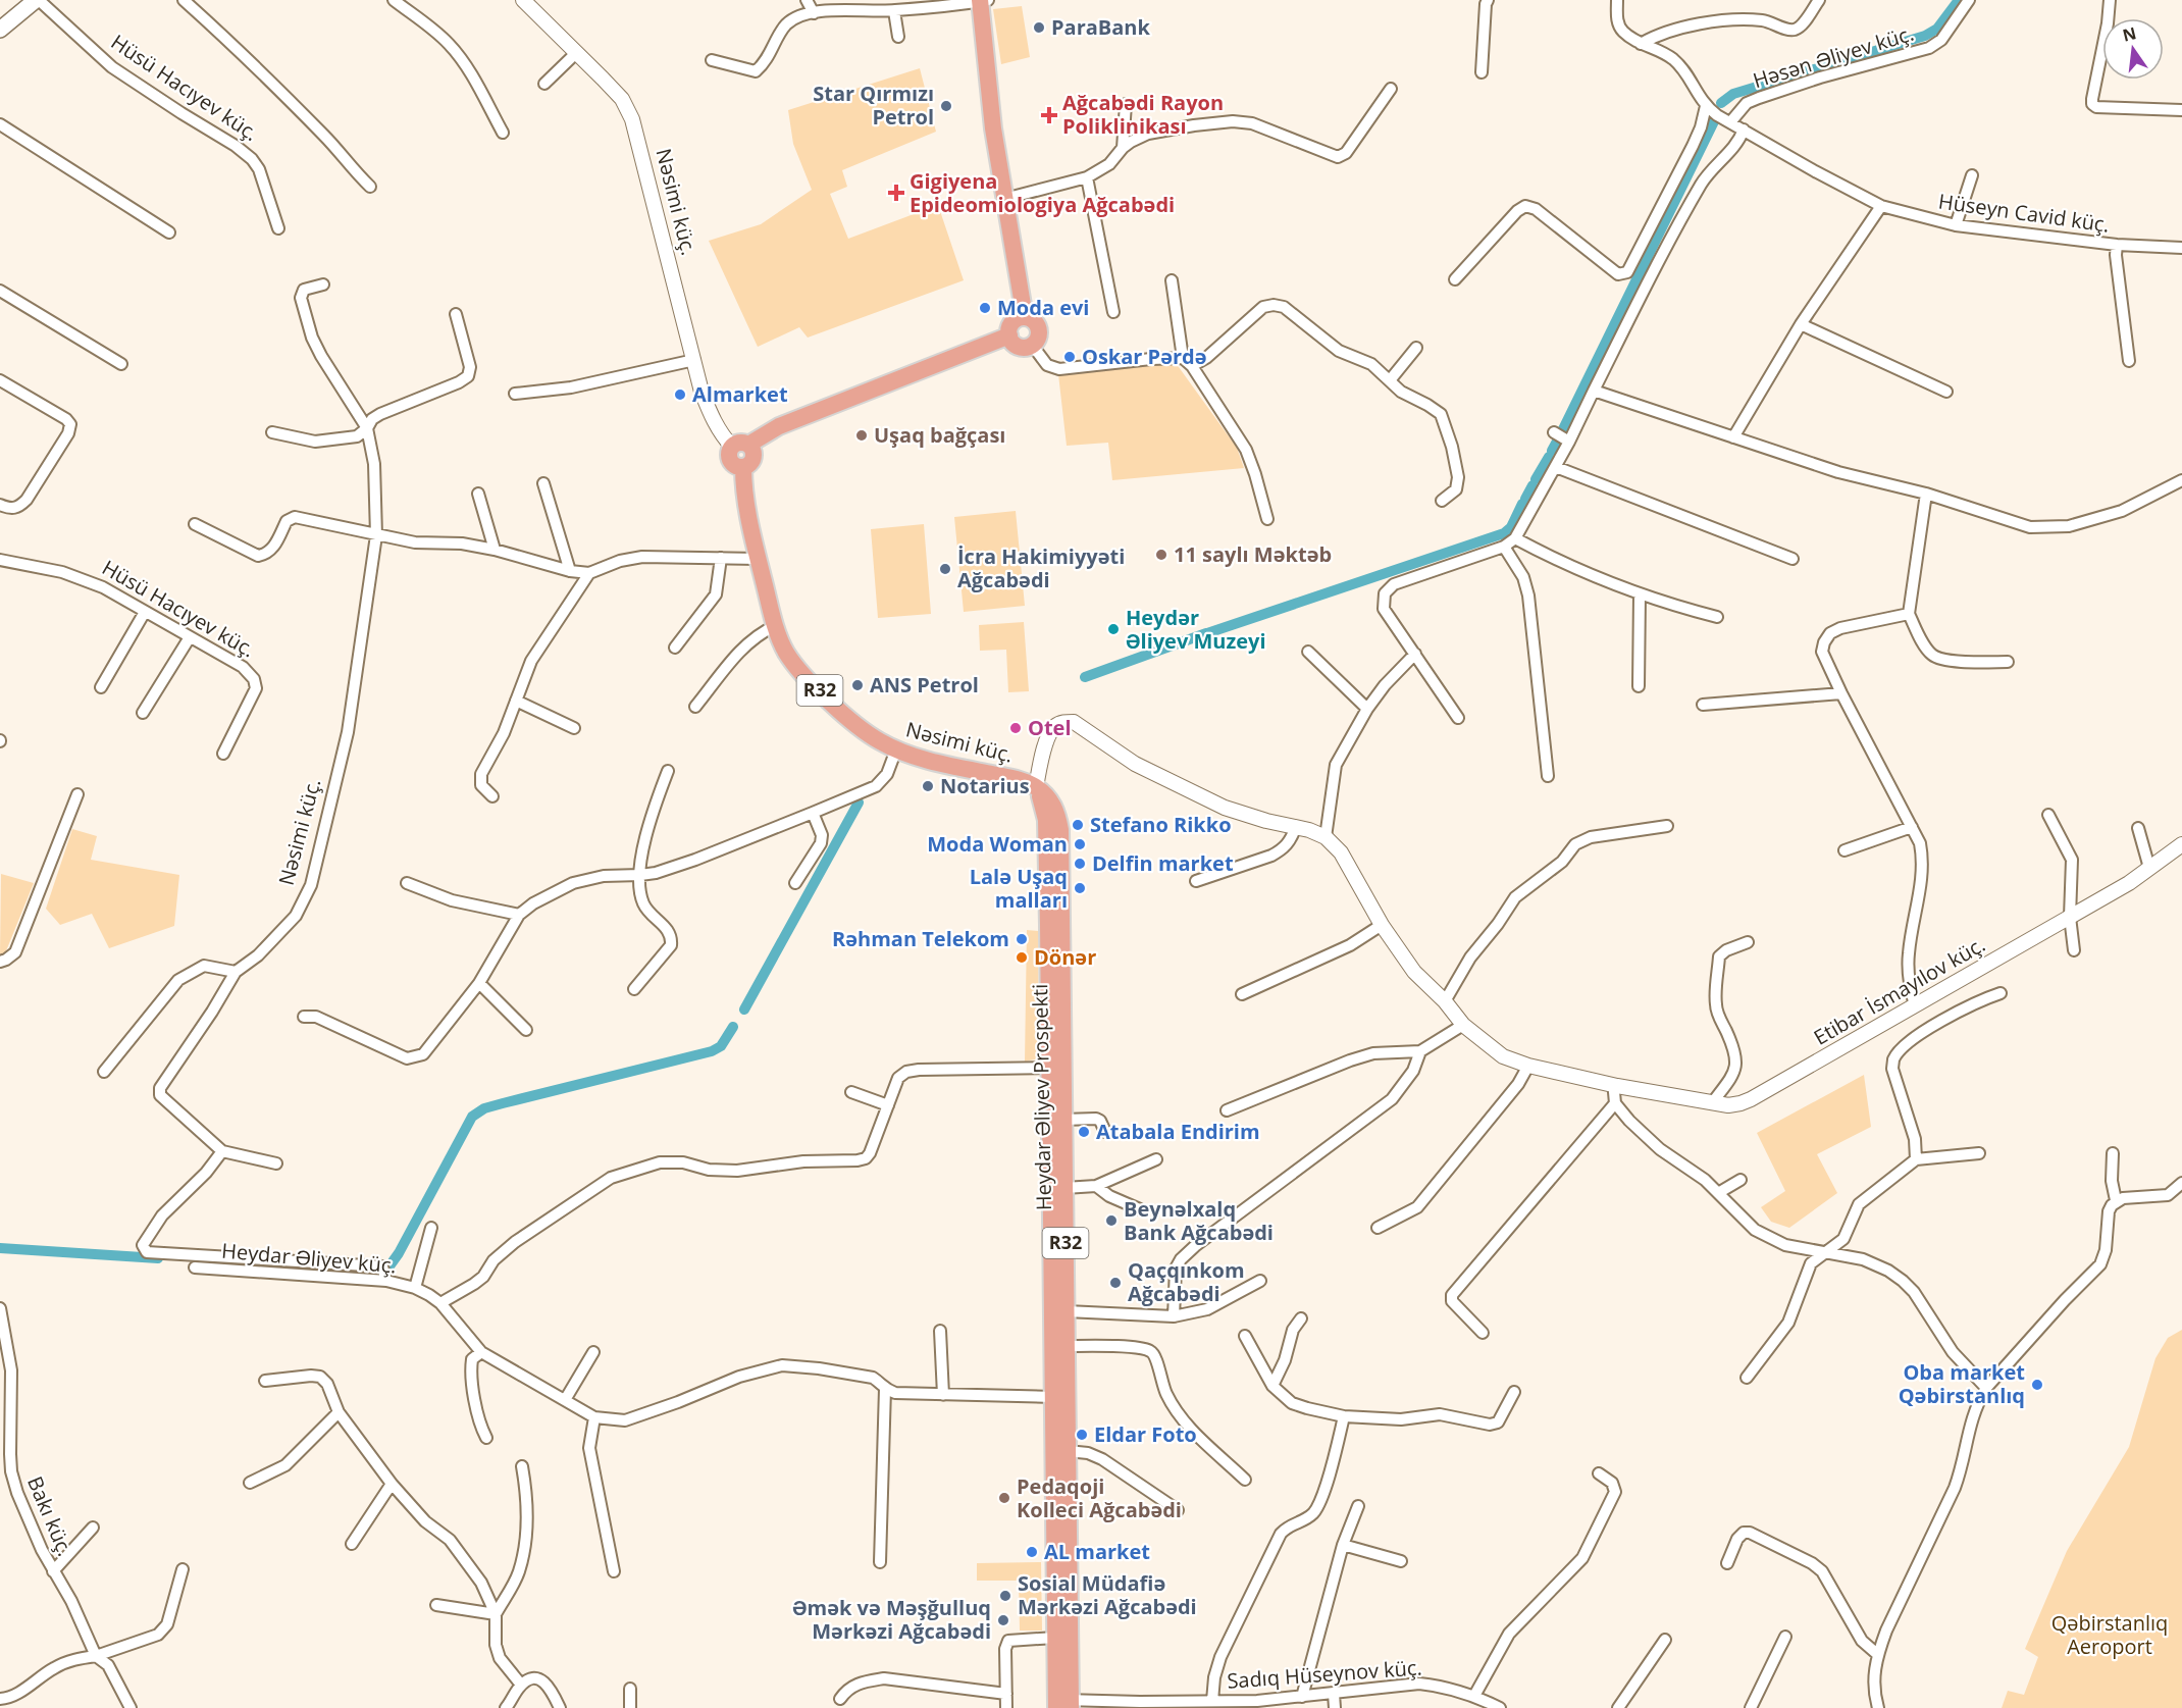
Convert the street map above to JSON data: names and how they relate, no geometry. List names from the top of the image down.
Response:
{
  "streets": {
    "main road": [
      "Hüsü Hacıyev küç.",
      "Nəsimi küç.",
      "R32",
      "Heydar Əliyev Prospekti"
    ],
    "street": [
      "Həsən Əliyev küç.",
      "Hüseyn Cavid küç.",
      "Etibar İsmayılov küç.",
      "Heydar Əliyev küç.",
      "Bakı küç.",
      "Sadıq Hüseynov küç."
    ]
  },
  "crossings": [
    ["Həsən Əliyev küç.", "Hüseyn Cavid küç."],
    ["Nəsimi küç.", "R32"],
    ["Nəsimi küç.", "Heydar Əliyev Prospekti"],
    ["R32", "Heydar Əliyev Prospekti"],
    ["R32", "Heydar Əliyev küç."],
    ["R32", "Sadıq Hüseynov küç."],
    ["Heydar Əliyev Prospekti", "Sadıq Hüseynov küç."]
  ],
  "parks": ["Qəbirstanlıq Aeroport"],
  "places": {
    "other": [
      "ParaBank",
      "Star Qırmızı Petrol",
      "Moda evi",
      "Oskar Pərdə",
      "Almarket",
      "Uşaq bağçası",
      "11 saylı Məktəb",
      "İcra Hakimiyyəti Ağcabədi",
      "Heydər Əliyev Muzeyi",
      "ANS Petrol",
      "Otel",
      "Notarius",
      "Stefano Rikko",
      "Moda Woman",
      "Delfin market",
      "Lalə Uşaq malları",
      "Rəhman Telekom",
      "Dönər",
      "Atabala Endirim",
      "Beynəlxalq Bank Ağcabədi",
      "Qaçqınkom Ağcabədi",
      "Oba market Qəbirstanlıq",
      "Eldar Foto",
      "Pedaqoji Kolleci Ağcabədi",
      "AL market",
      "Sosial Müdafiə Mərkəzi Ağcabədi",
      "Əmək və Məşğulluq Mərkəzi Ağcabədi"
    ],
    "health": ["Ağcabədi Rayon Poliklinikası", "Gigiyena Epideomiologiya Ağcabədi"]
  },
  "north": "top"
}
